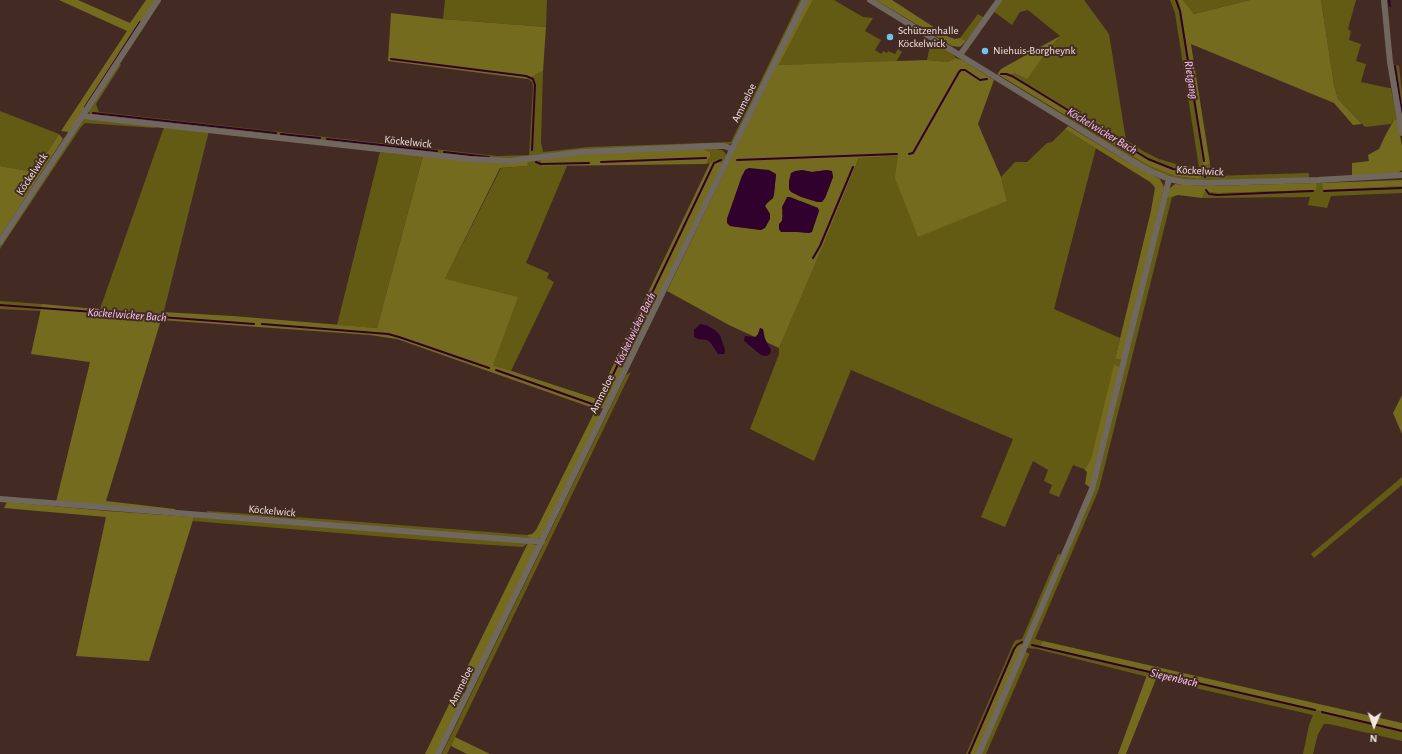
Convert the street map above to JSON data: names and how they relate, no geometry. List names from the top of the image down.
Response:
{
  "streets": {
    "street": ["Ammeloe", "Köckelwick"]
  },
  "crossings": [
    ["Ammeloe", "Köckelwick"]
  ],
  "water": ["Rietgang", "Köckelwicker Bach", "Siepenbach"],
  "places": ["Schützenhalle Köckelwick", "Niehuis-Borgheynk"],
  "north": "bottom"
}
